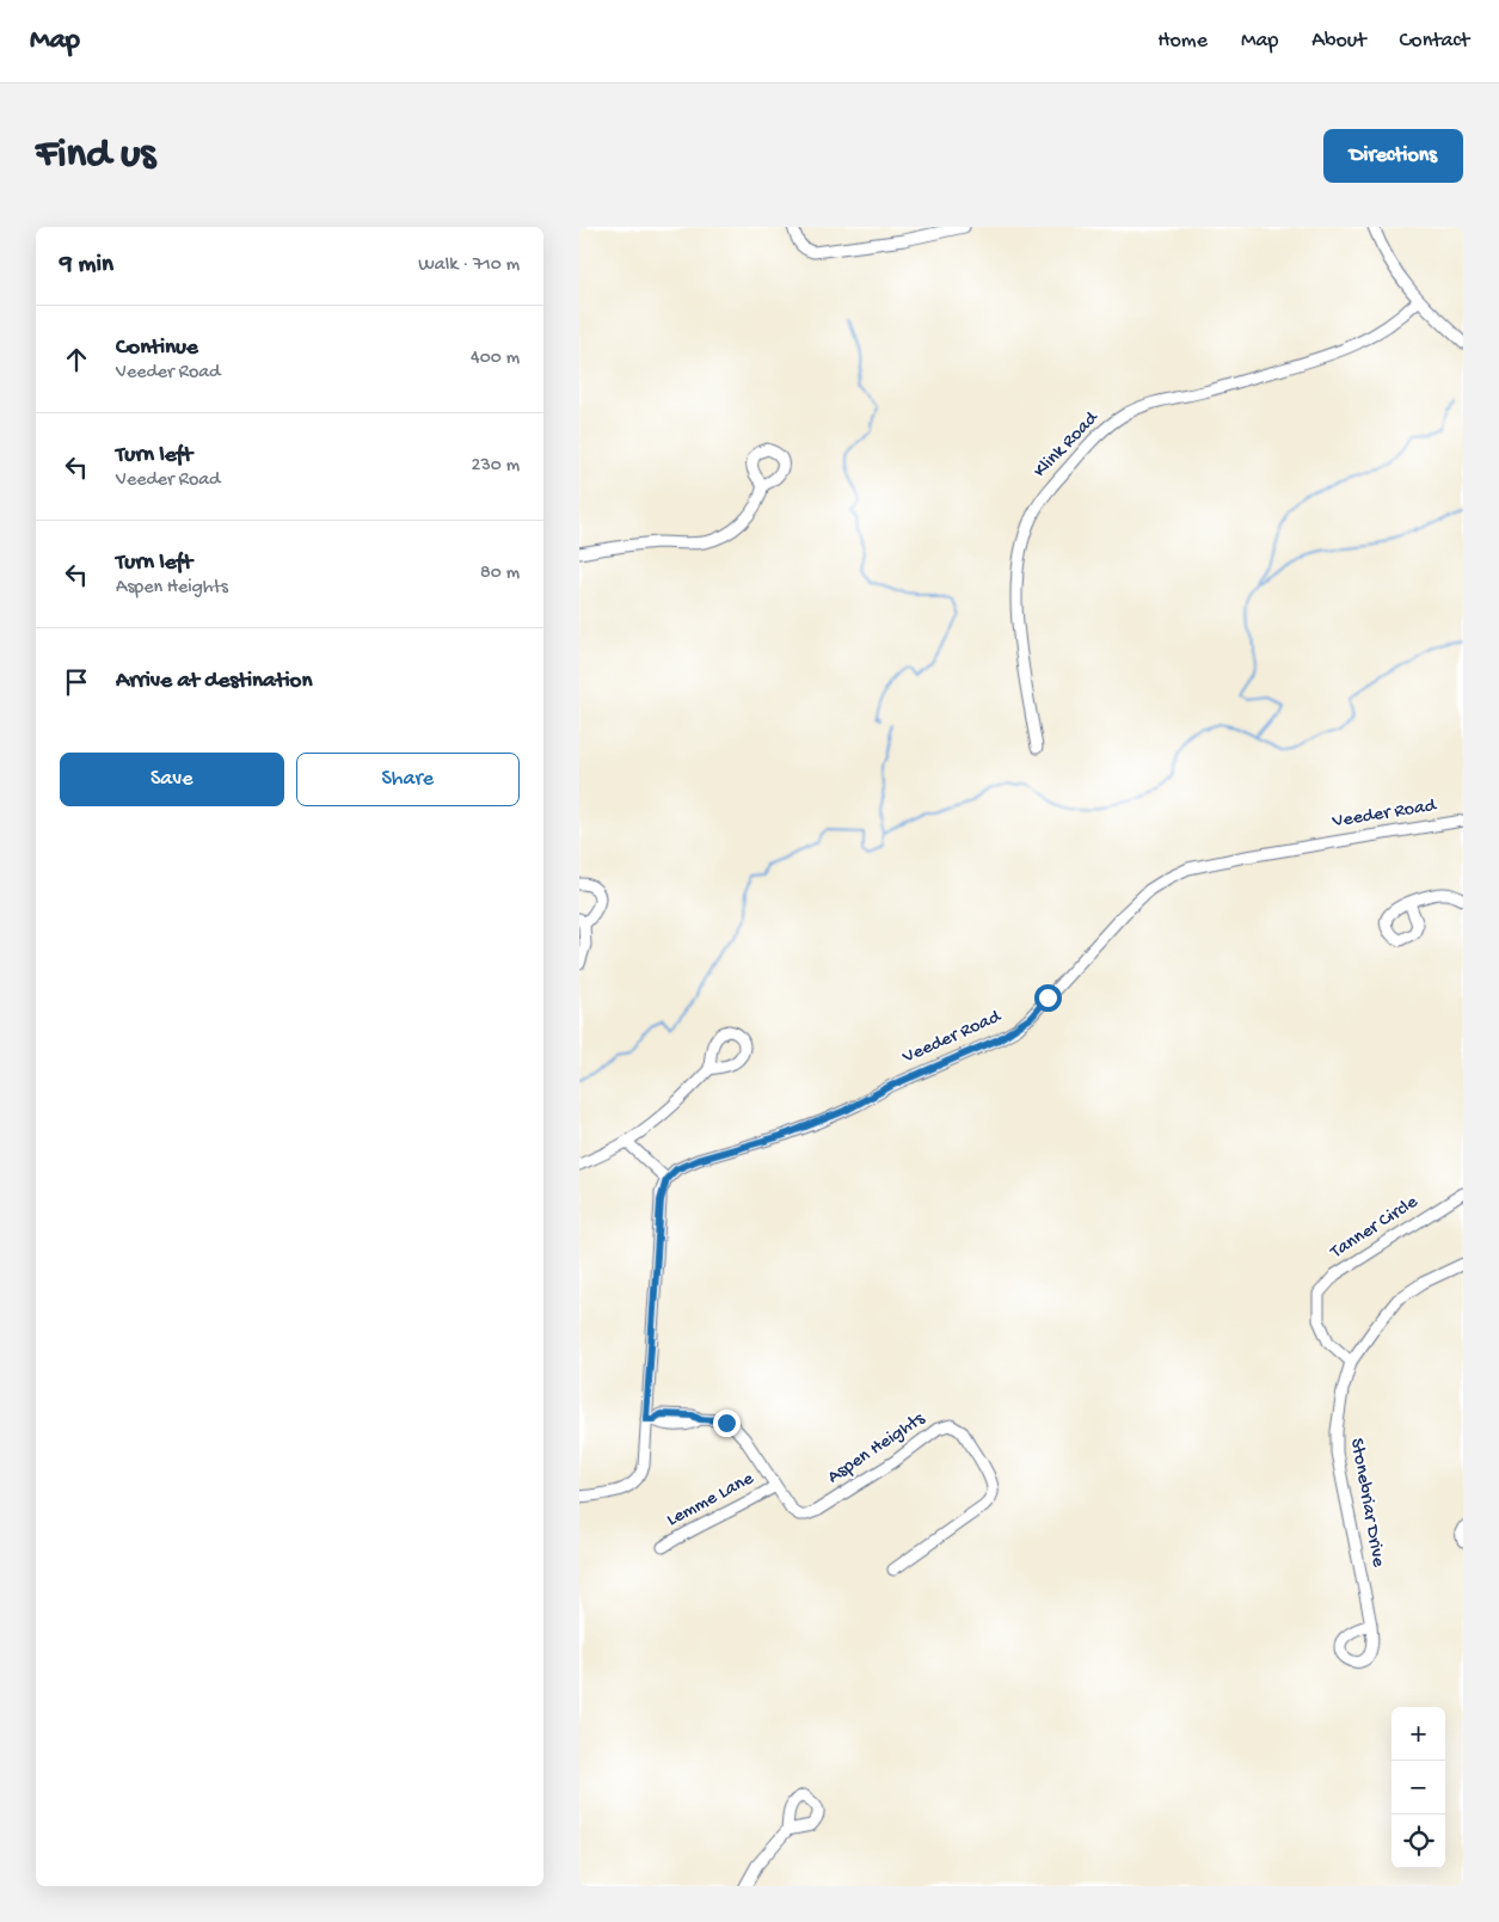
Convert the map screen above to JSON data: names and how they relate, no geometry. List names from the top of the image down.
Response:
{
  "streets": {
    "street": [
      "Klink Road",
      "Veeder Road",
      "Tanner Circle",
      "Aspen Heights",
      "Lemme Lane",
      "Stonebriar Drive"
    ]
  },
  "crossings": [
    ["Tanner Circle", "Stonebriar Drive"],
    ["Aspen Heights", "Lemme Lane"]
  ],
  "page": {
    "header": "Map",
    "nav": [
      "Home",
      "Map",
      "About",
      "Contact"
    ],
    "buttons": [
      "Directions",
      ["Save", "Share"]
    ],
    "title": "Find us",
    "heading": ["9 min", "Walk · 710 m"],
    "list": [
      ["Continue", "Veeder Road", "400 m"],
      ["Turn left", "Veeder Road", "230 m"],
      ["Turn left", "Aspen Heights", "80 m"],
      "Arrive at destination"
    ],
    "map_buttons": ["+", "−"]
  }
}
